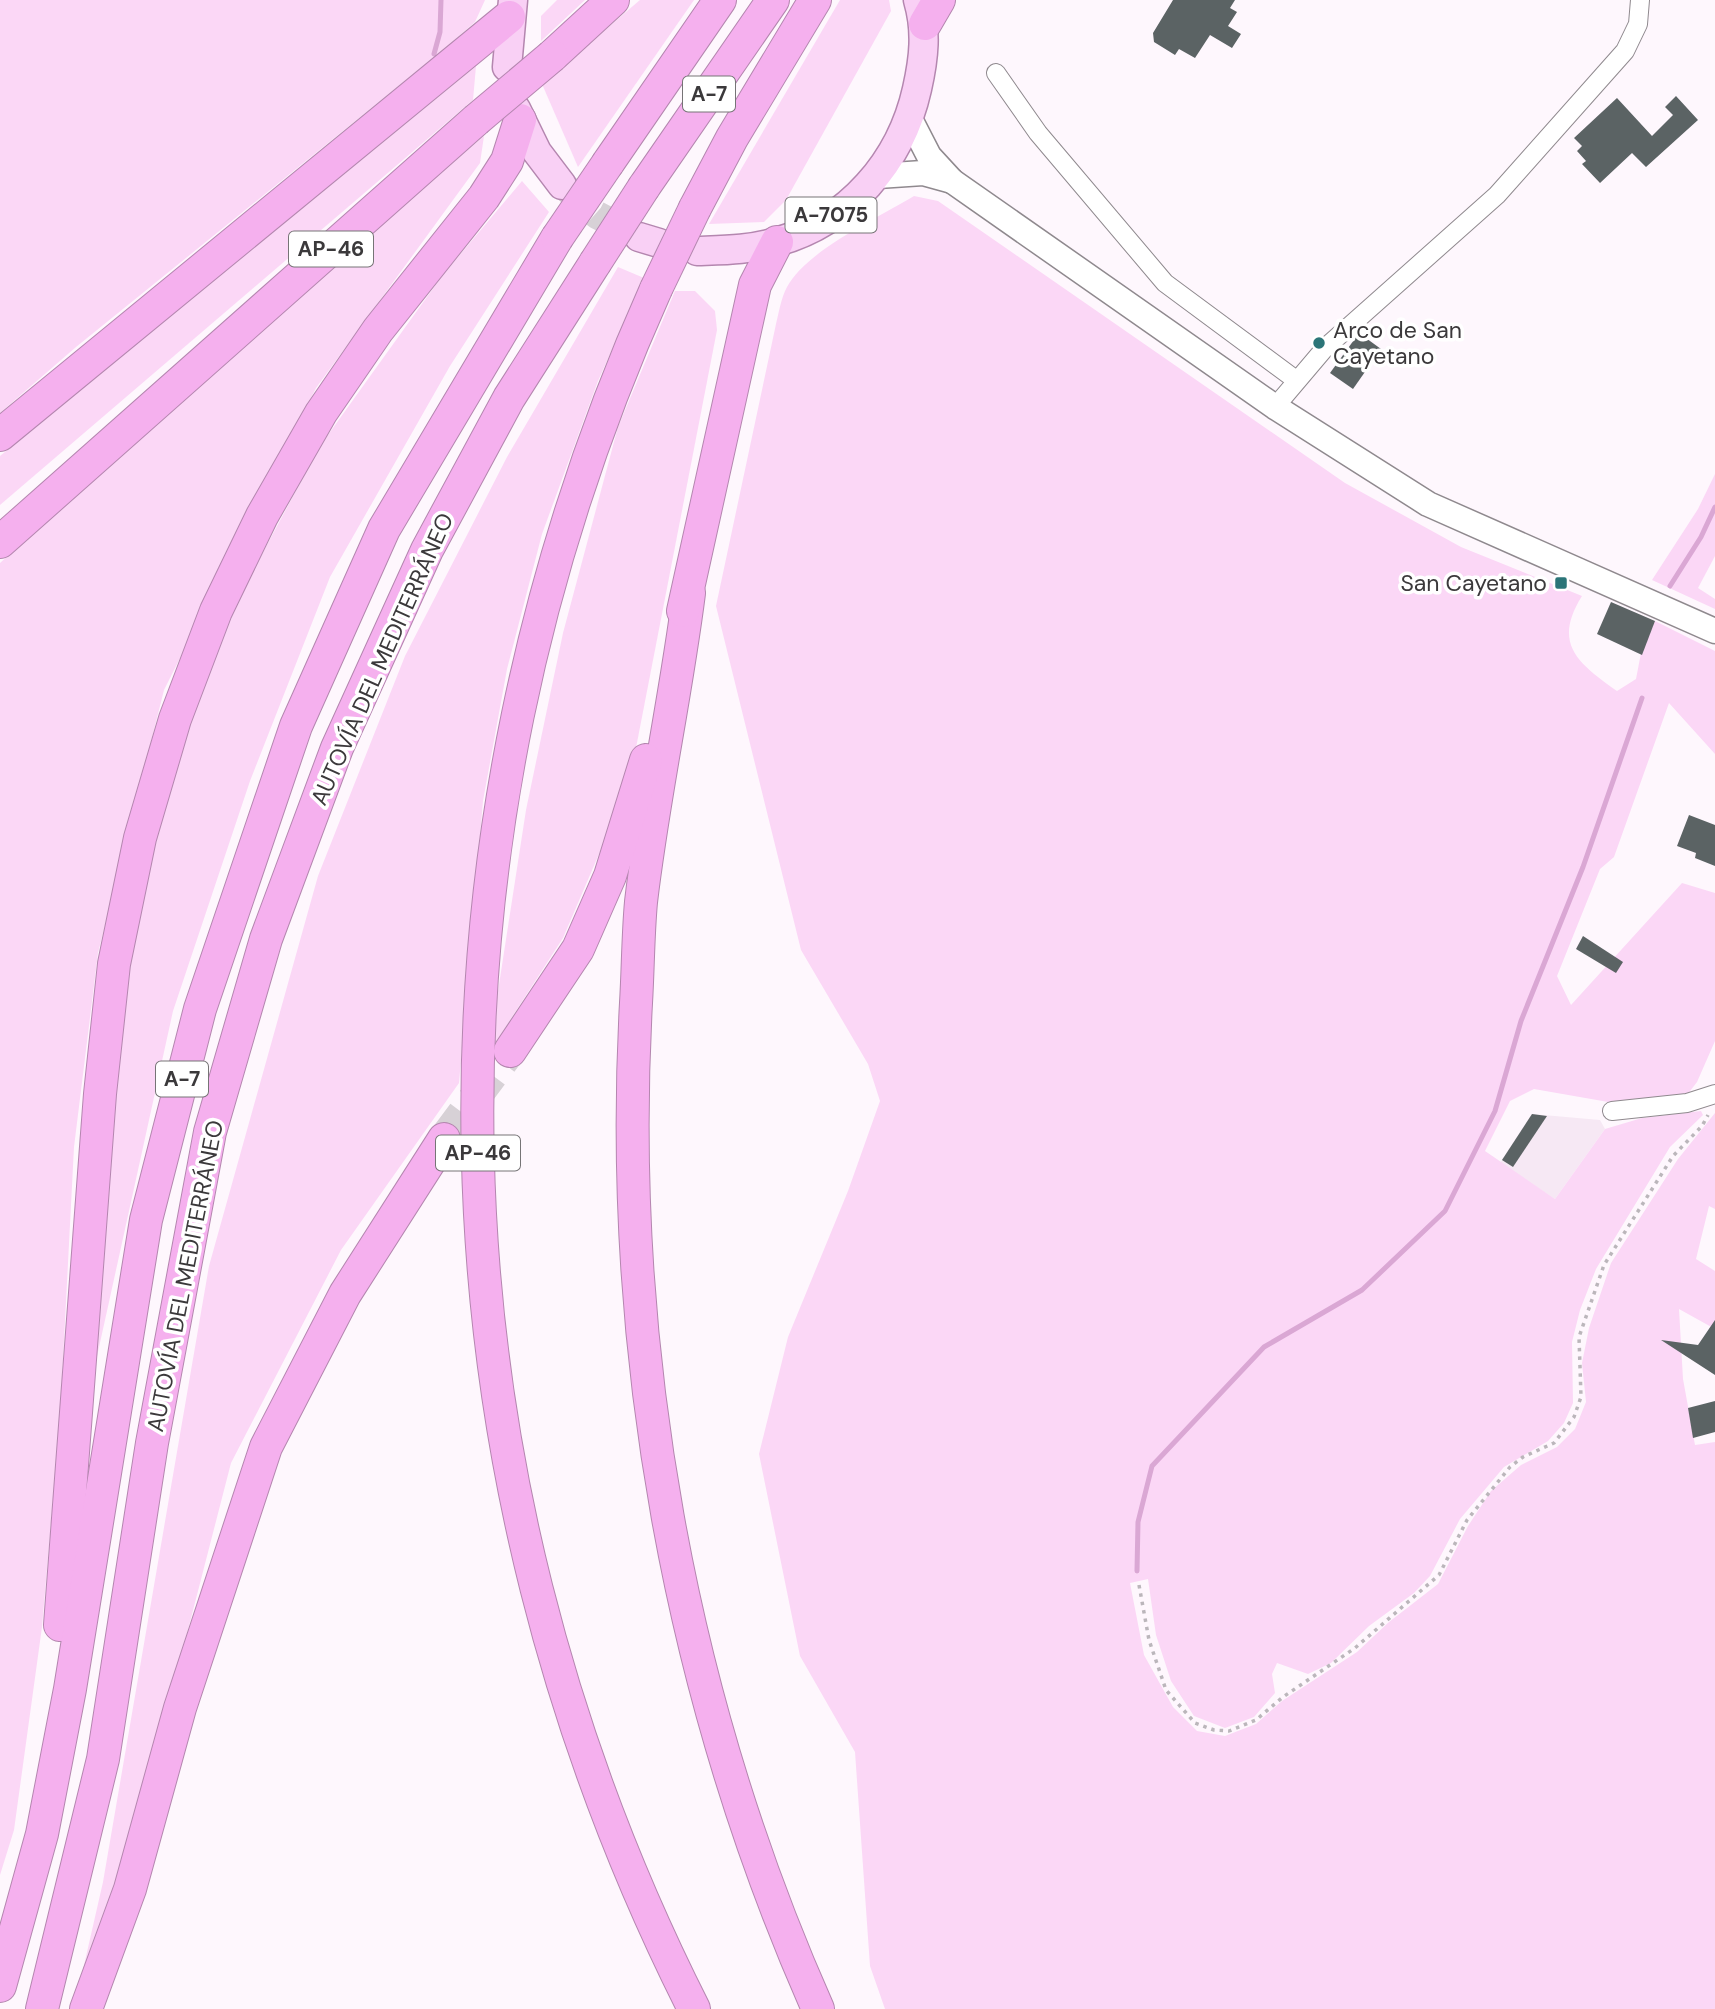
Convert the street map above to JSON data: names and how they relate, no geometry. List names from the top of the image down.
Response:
{
  "streets": {
    "highway": ["A-7", "AP-46", "AUTOVÍA DEL MEDITERRÁNEO"],
    "main road": ["A-7075"]
  },
  "places": {
    "other": ["Arco de San Cayetano"],
    "transit": ["San Cayetano"]
  }
}
